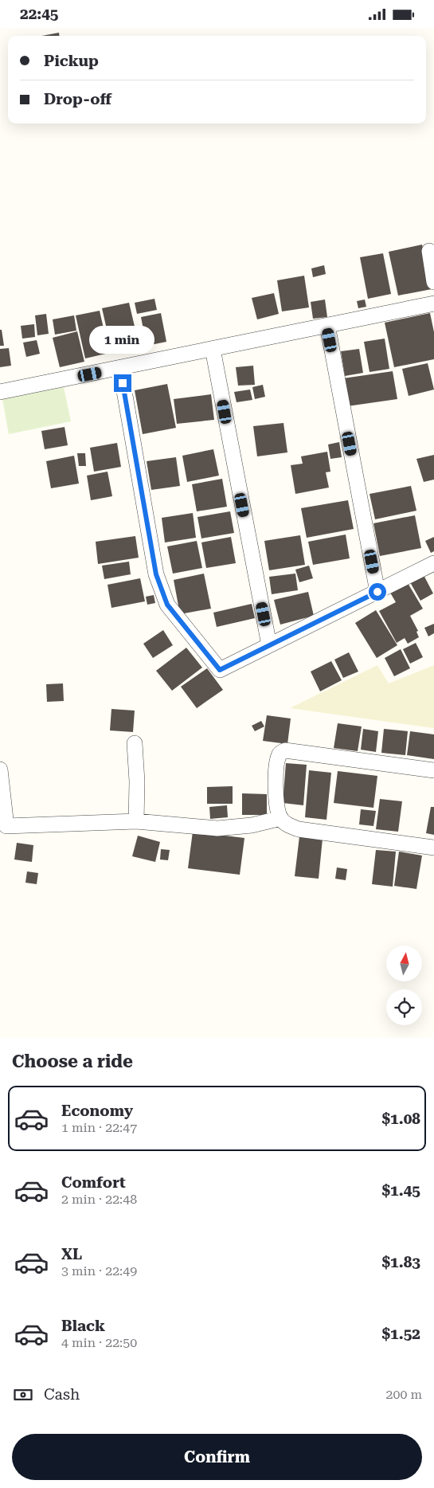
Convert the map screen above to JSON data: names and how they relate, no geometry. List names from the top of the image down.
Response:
{
  "north": "top",
  "page": {
    "status": "22:45",
    "banner": ["Pickup", "Drop-off"],
    "bubble": "1 min",
    "heading": "Choose a ride",
    "list": [
      {
        "name": "Economy",
        "note": "1 min · 22:47",
        "value": "$1.08"
      },
      {
        "name": "Comfort",
        "note": "2 min · 22:48",
        "value": "$1.45"
      },
      {
        "name": "XL",
        "note": "3 min · 22:49",
        "value": "$1.83"
      },
      {
        "name": "Black",
        "note": "4 min · 22:50",
        "value": "$1.52"
      }
    ],
    "pay": ["Cash", "200 m"],
    "buttons": "Confirm"
  }
}
